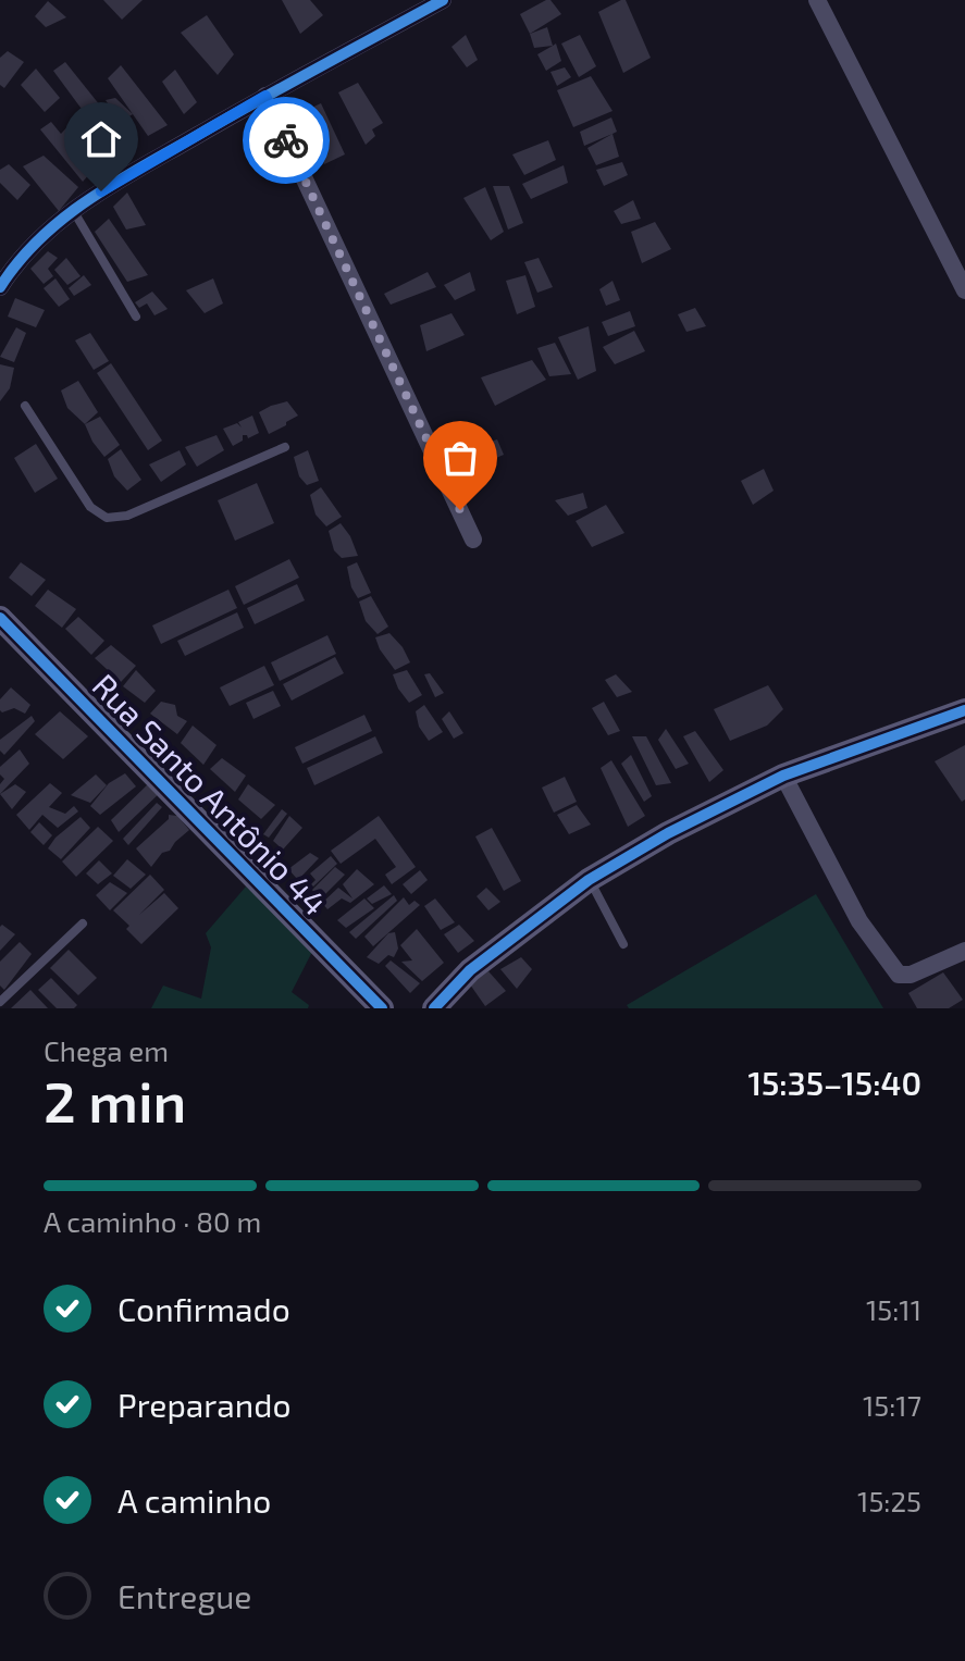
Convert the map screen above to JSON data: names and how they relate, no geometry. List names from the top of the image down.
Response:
{
  "streets": {
    "street": ["Rua Santo Antônio 44"]
  },
  "page": {
    "heading": ["2 min", "Chega em", "15:35–15:40"],
    "bar": "A caminho · 80 m",
    "list": [
      ["Confirmado", "15:11"],
      ["Preparando", "15:17"],
      ["A caminho", "15:25"],
      "Entregue"
    ]
  }
}
